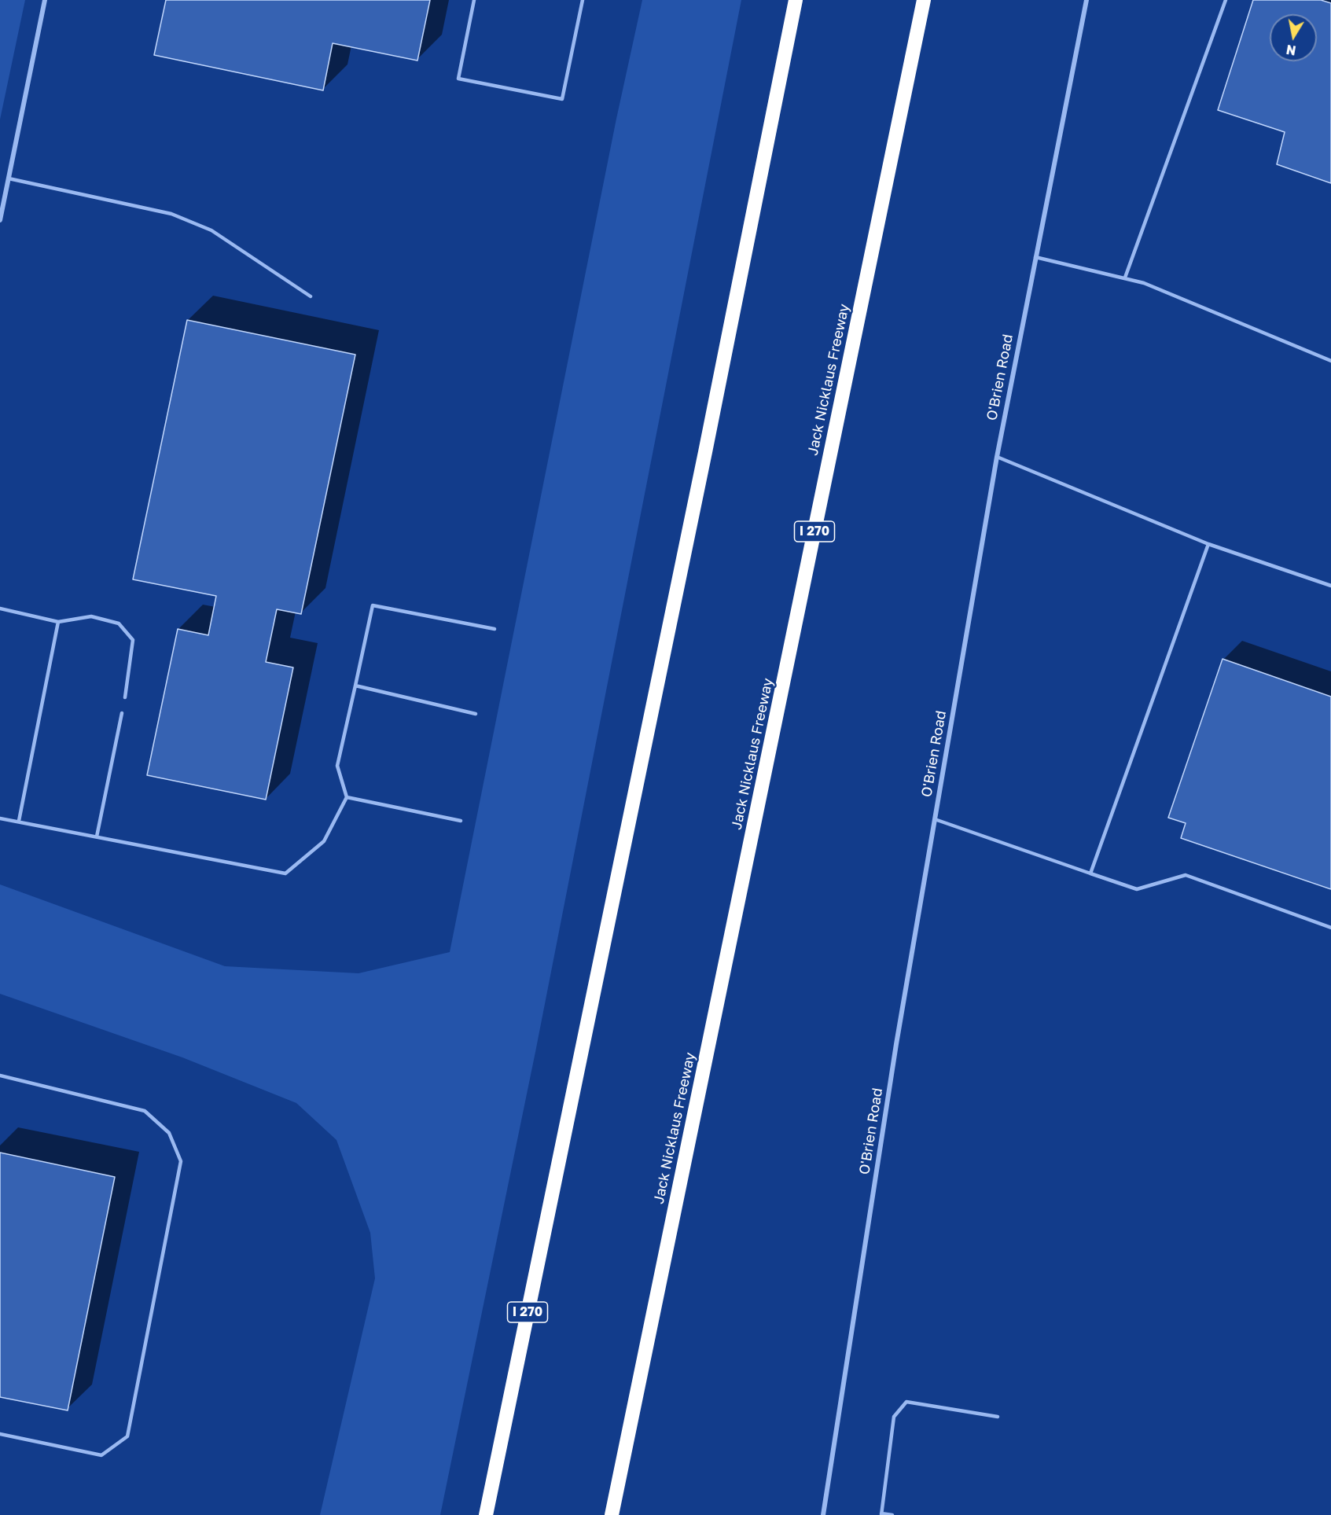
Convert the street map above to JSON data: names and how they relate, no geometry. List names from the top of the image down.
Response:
{
  "streets": {
    "highway": ["Jack Nicklaus Freeway", "I 270"],
    "street": ["O'Brien Road"]
  },
  "north": "bottom"
}
